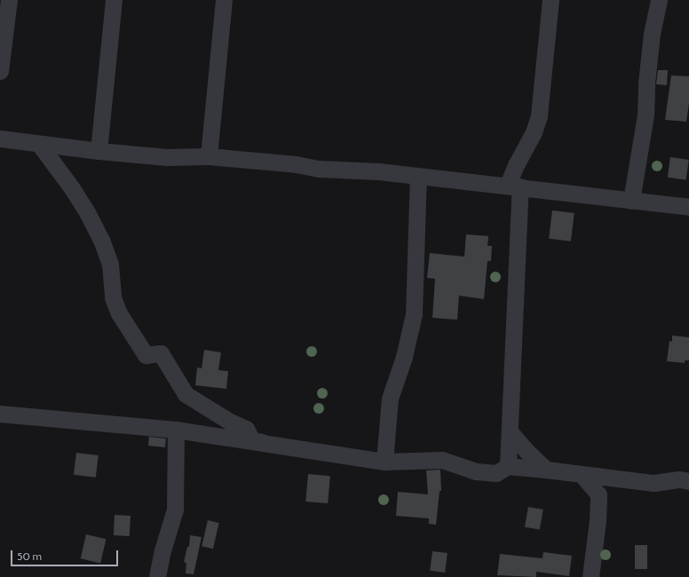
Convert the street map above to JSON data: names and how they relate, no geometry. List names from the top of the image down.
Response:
{
  "scale_bar": "50 m"
}
